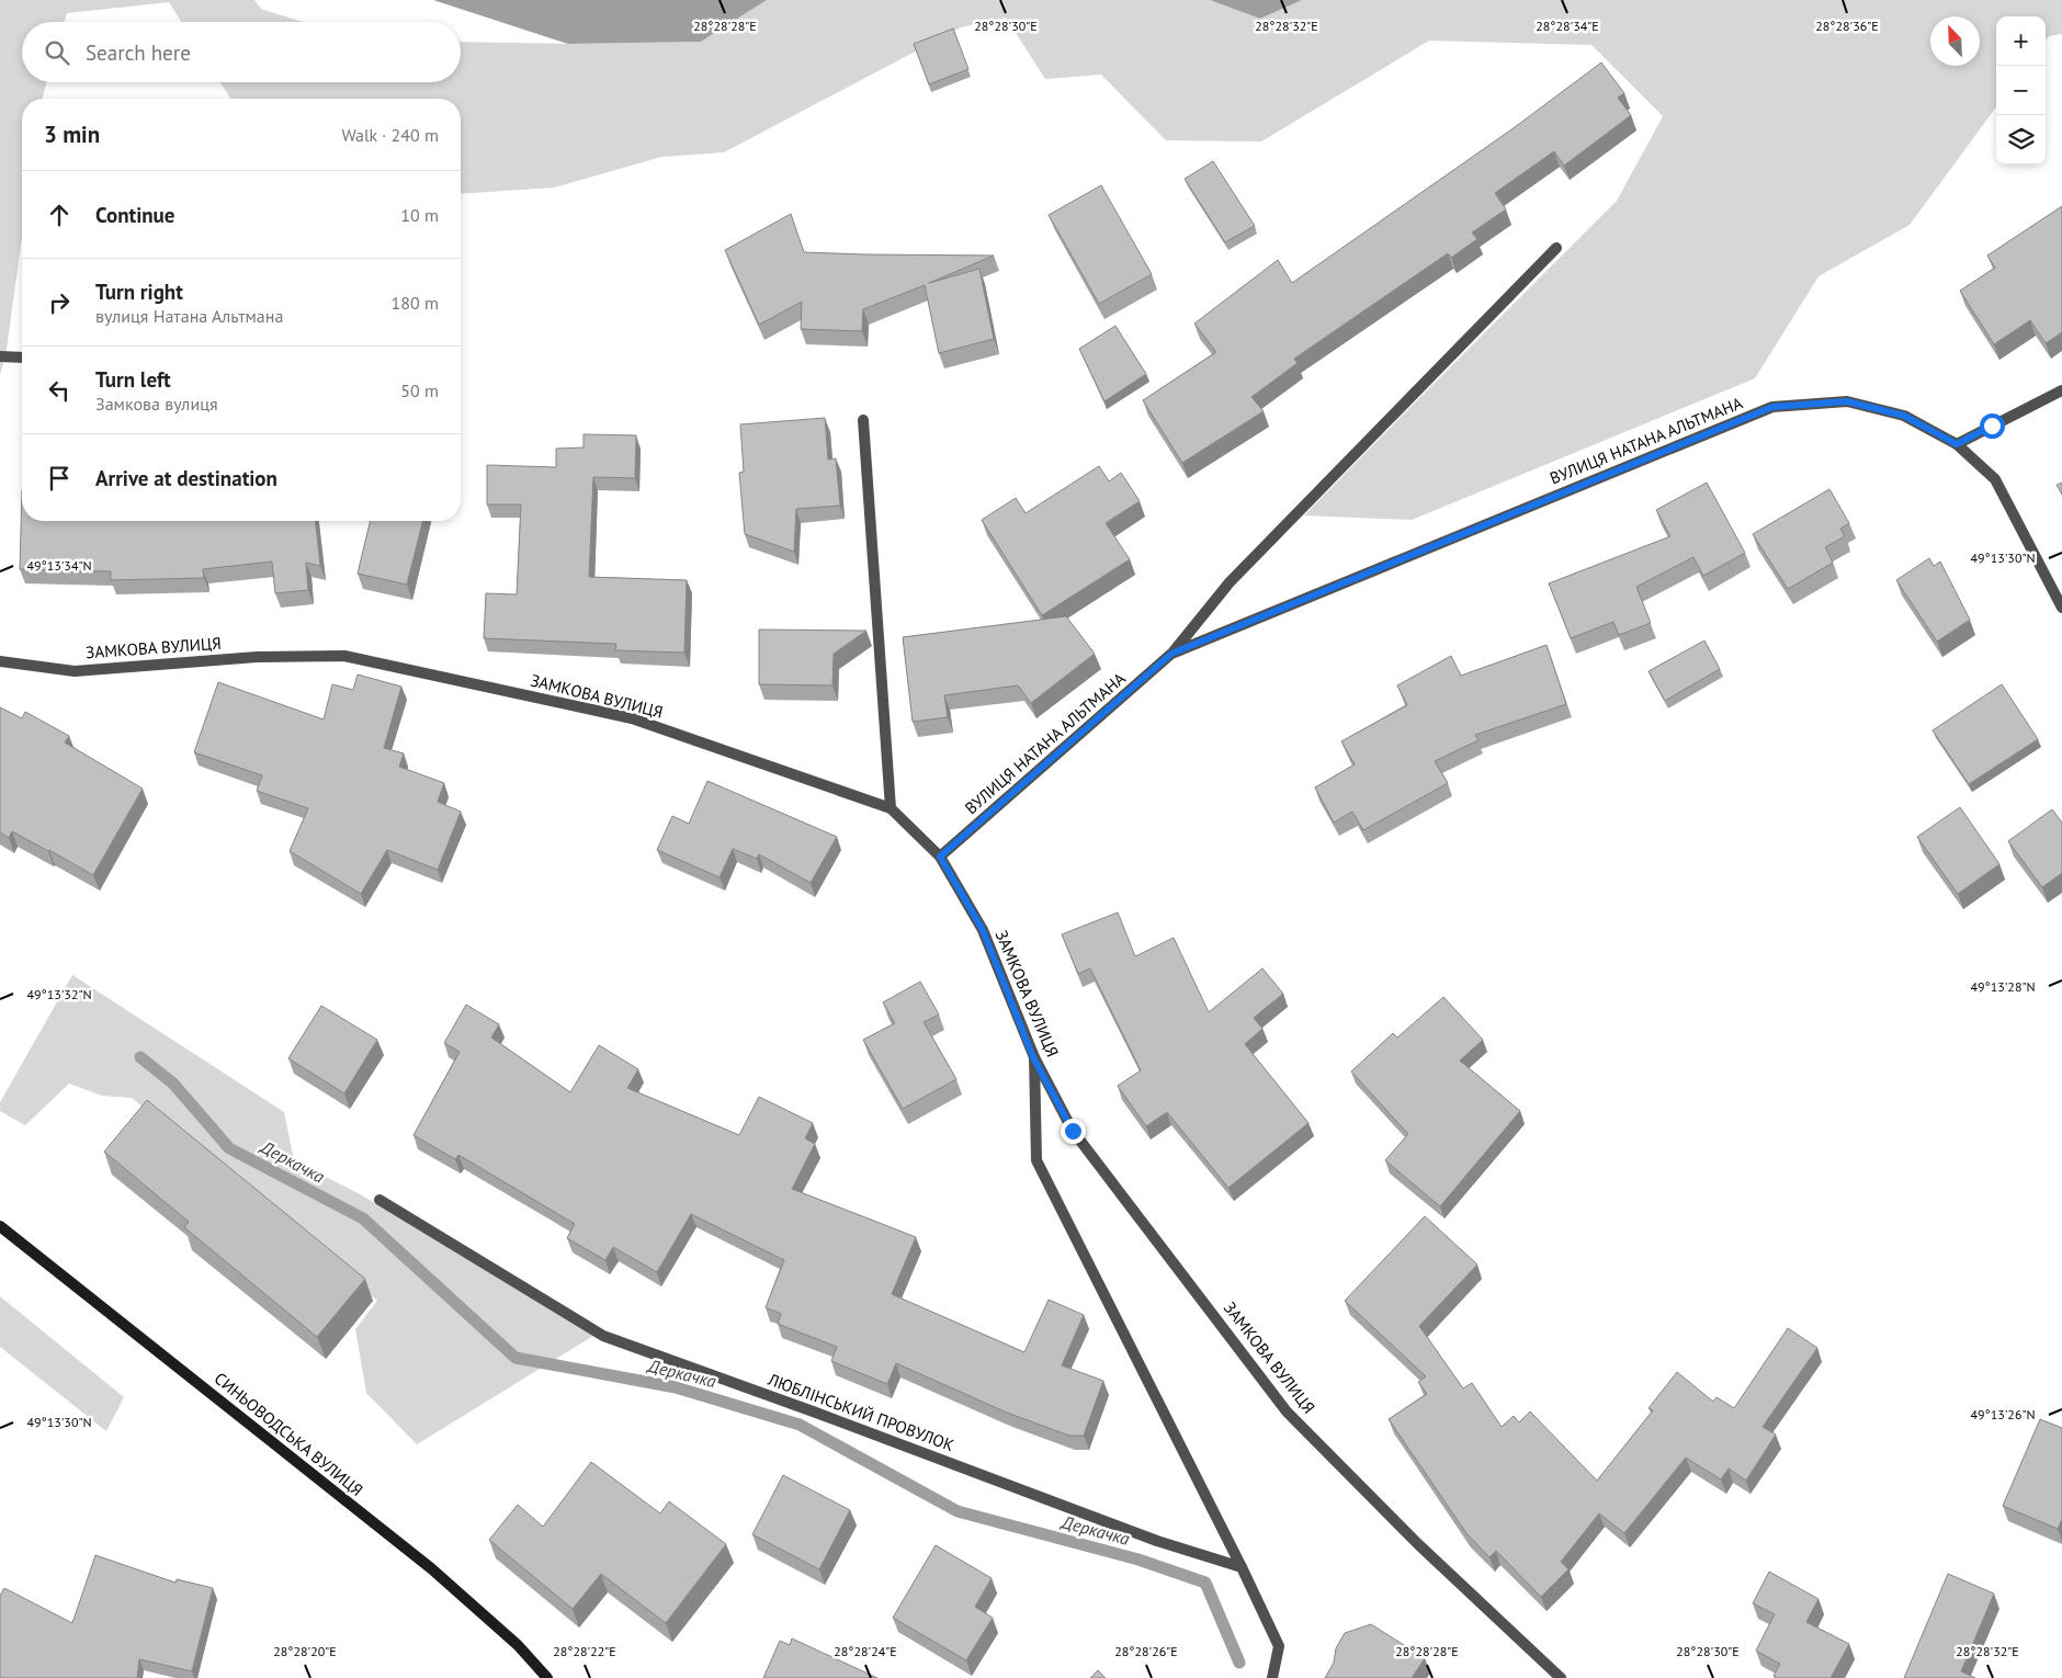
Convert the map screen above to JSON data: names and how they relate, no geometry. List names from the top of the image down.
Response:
{
  "streets": {
    "main road": ["СИНЬОВОДСЬКА ВУЛИЦЯ"],
    "street": ["ВУЛИЦЯ НАТАНА АЛЬТМАНА", "ЗАМКОВА ВУЛИЦЯ", "ЛЮБЛІНСЬКИЙ ПРОВУЛОК"]
  },
  "crossings": [
    ["ВУЛИЦЯ НАТАНА АЛЬТМАНА", "ЗАМКОВА ВУЛИЦЯ"]
  ],
  "water": ["Деркачка"],
  "north": "top left",
  "page": {
    "map_buttons": ["+", "−"],
    "search": "Search here",
    "heading": ["3 min", "Walk · 240 m"],
    "list": [
      ["Continue", "10 m"],
      ["Turn right", "вулиця Натана Альтмана", "180 m"],
      ["Turn left", "Замкова вулиця", "50 m"],
      "Arrive at destination"
    ]
  },
  "coordinates": [
    "28°28'28\"E",
    "28°28'30\"E",
    "28°28'32\"E",
    "28°28'34\"E",
    "28°28'36\"E",
    "49°13'30\"N",
    "49°13'34\"N",
    "49°13'28\"N",
    "49°13'32\"N",
    "49°13'26\"N",
    "28°28'20\"E",
    "28°28'22\"E",
    "28°28'24\"E",
    "28°28'26\"E"
  ]
}
